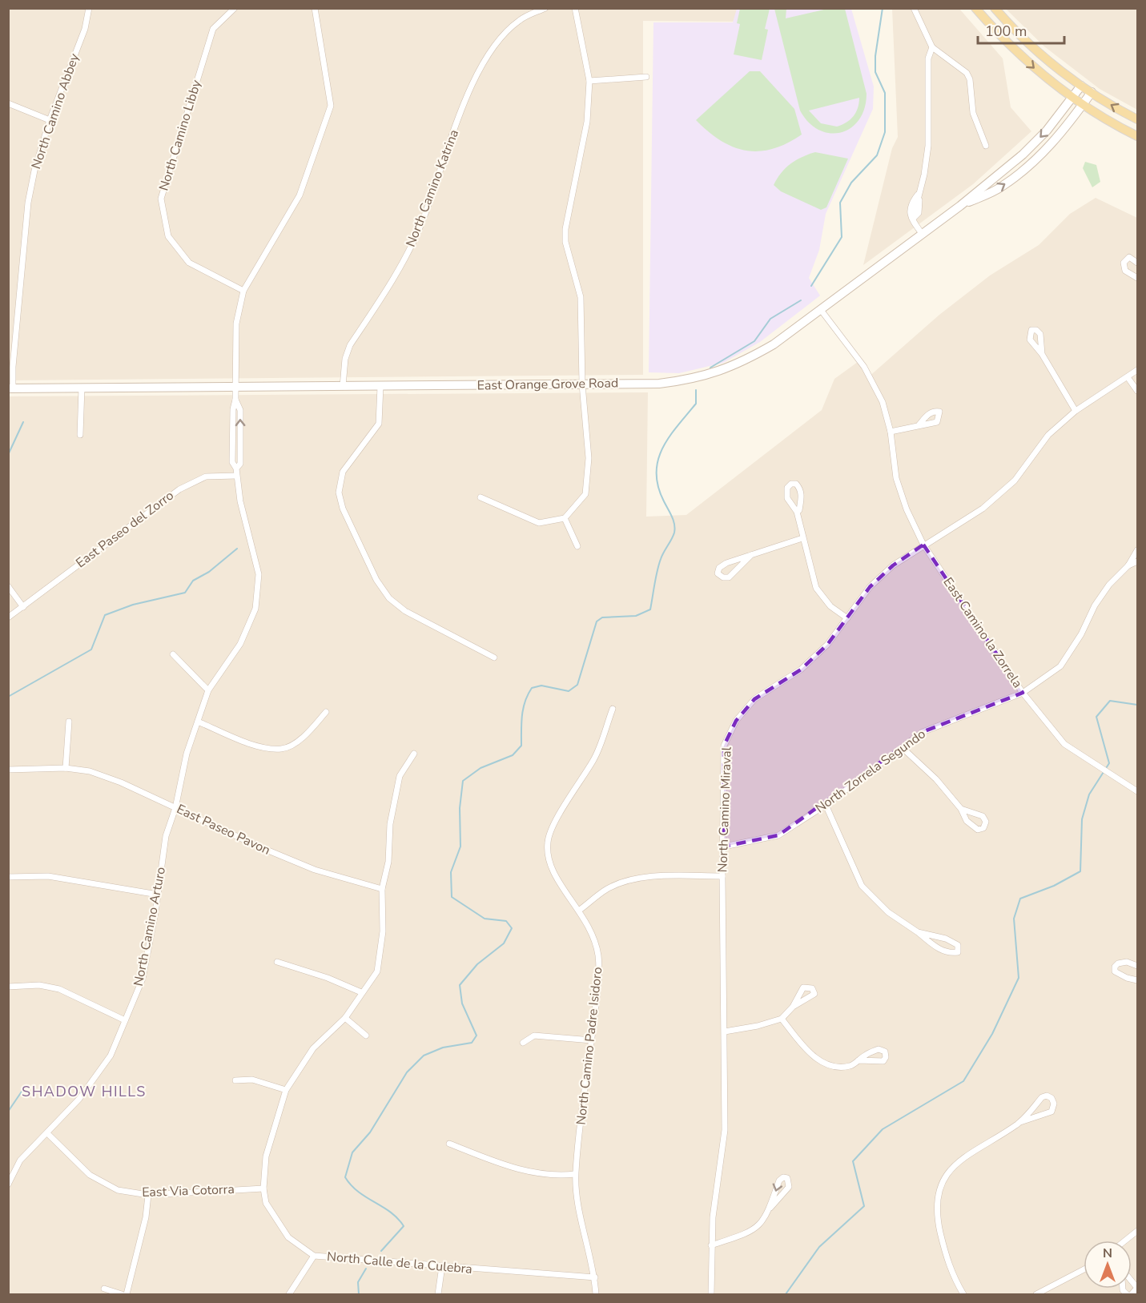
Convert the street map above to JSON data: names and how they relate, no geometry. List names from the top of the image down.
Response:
{
  "streets": {
    "main road": ["East Orange Grove Road"],
    "street": [
      "North Camino Abbey",
      "North Camino Libby",
      "North Camino Katrina",
      "East Paseo del Zorro",
      "East Camino la Zorrela",
      "North Zorrela Segundo",
      "North Camino Miraval",
      "East Paseo Pavon",
      "North Camino Arturo",
      "North Camino Padre Isidoro",
      "East Via Cotorra",
      "North Calle de la Culebra"
    ]
  },
  "crossings": [
    ["North Camino Abbey", "East Orange Grove Road"],
    ["North Camino Libby", "North Camino Arturo"],
    ["North Camino Katrina", "East Orange Grove Road"],
    ["East Orange Grove Road", "East Camino la Zorrela"],
    ["East Orange Grove Road", "North Camino Arturo"],
    ["East Paseo del Zorro", "North Camino Arturo"],
    ["East Camino la Zorrela", "North Zorrela Segundo"],
    ["East Camino la Zorrela", "North Camino Miraval"],
    ["North Zorrela Segundo", "North Camino Miraval"],
    ["East Paseo Pavon", "North Camino Arturo"],
    ["East Paseo Pavon", "North Calle de la Culebra"],
    ["North Camino Arturo", "East Via Cotorra"],
    ["North Camino Padre Isidoro", "North Calle de la Culebra"],
    ["East Via Cotorra", "North Calle de la Culebra"]
  ],
  "districts": ["SHADOW HILLS"],
  "scale_bar": "100 m",
  "north": "top"
}
